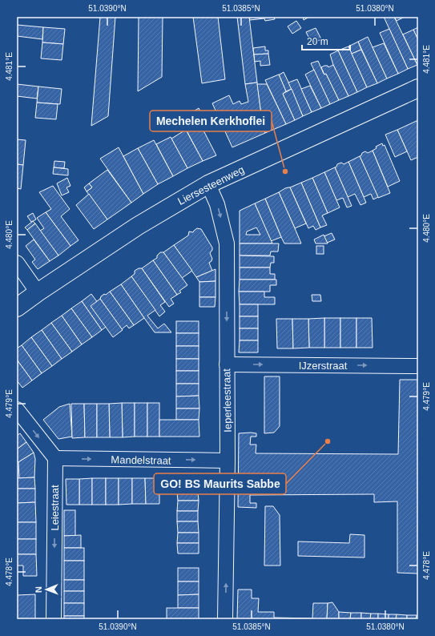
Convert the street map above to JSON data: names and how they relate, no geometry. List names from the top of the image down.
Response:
{
  "streets": {
    "main road": ["Liersesteenweg"],
    "street": [
      "IJzerstraat",
      "Ieperleestraat",
      "Mandelstraat",
      "Leiestraat"
    ]
  },
  "crossings": [
    ["Liersesteenweg", "Ieperleestraat"],
    ["IJzerstraat", "Ieperleestraat"],
    ["Ieperleestraat", "Mandelstraat"],
    ["Mandelstraat", "Leiestraat"]
  ],
  "one_way": ["IJzerstraat", "Mandelstraat", "Leiestraat"],
  "places": ["Mechelen Kerkhoflei", "GO! BS Maurits Sabbe"],
  "scale_bar": "20 m",
  "north": "left",
  "coordinates": [
    "51.0390°N",
    "51.0385°N",
    "51.0380°N",
    "4.481°E",
    "4.480°E",
    "4.479°E",
    "4.478°E"
  ]
}
